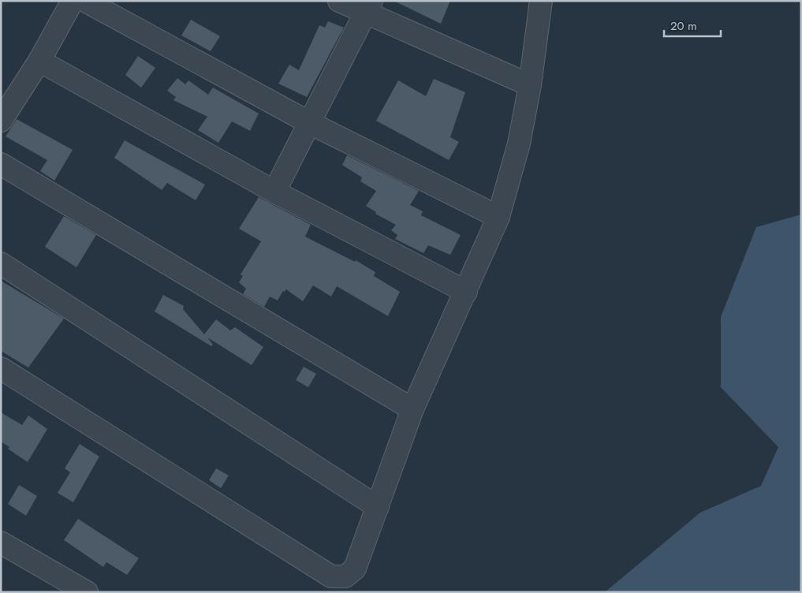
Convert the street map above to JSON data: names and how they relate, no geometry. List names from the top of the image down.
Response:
{
  "scale_bar": "20 m"
}
